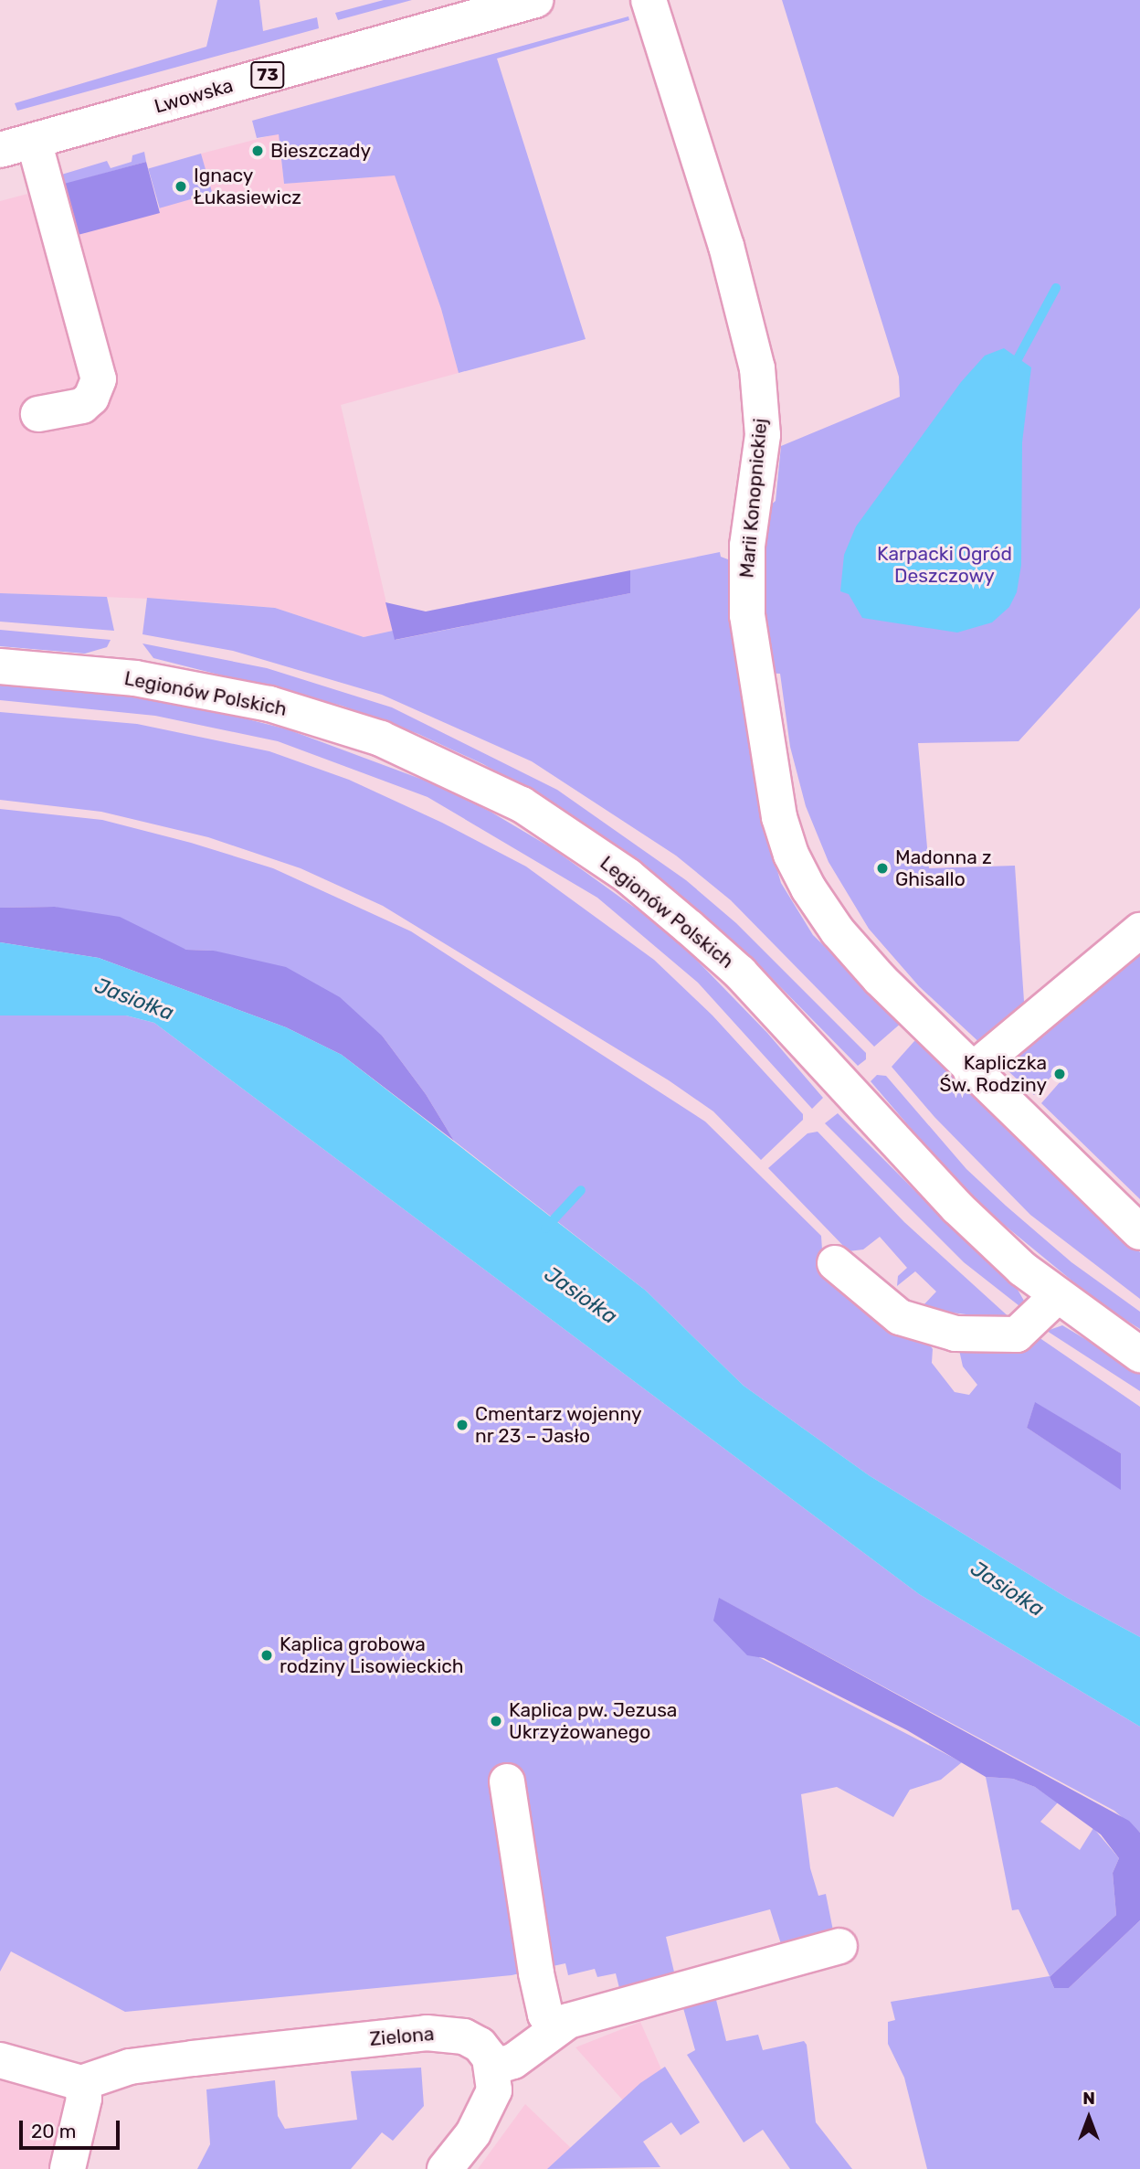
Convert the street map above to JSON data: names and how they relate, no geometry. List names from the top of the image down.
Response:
{
  "streets": {
    "street": [
      "73",
      "Lwowska",
      "Marii Konopnickiej",
      "Legionów Polskich",
      "Zielona"
    ]
  },
  "water": ["Jasiołka"],
  "parks": ["Karpacki Ogród Deszczowy"],
  "places": [
    "Bieszczady",
    "Ignacy Łukasiewicz",
    "Madonna z Ghisallo",
    "Kapliczka Św. Rodziny",
    "Cmentarz wojenny nr 23 – Jasło",
    "Kaplica grobowa rodziny Lisowieckich",
    "Kaplica pw. Jezusa Ukrzyżowanego"
  ],
  "scale_bar": "20 m",
  "north": "top"
}
